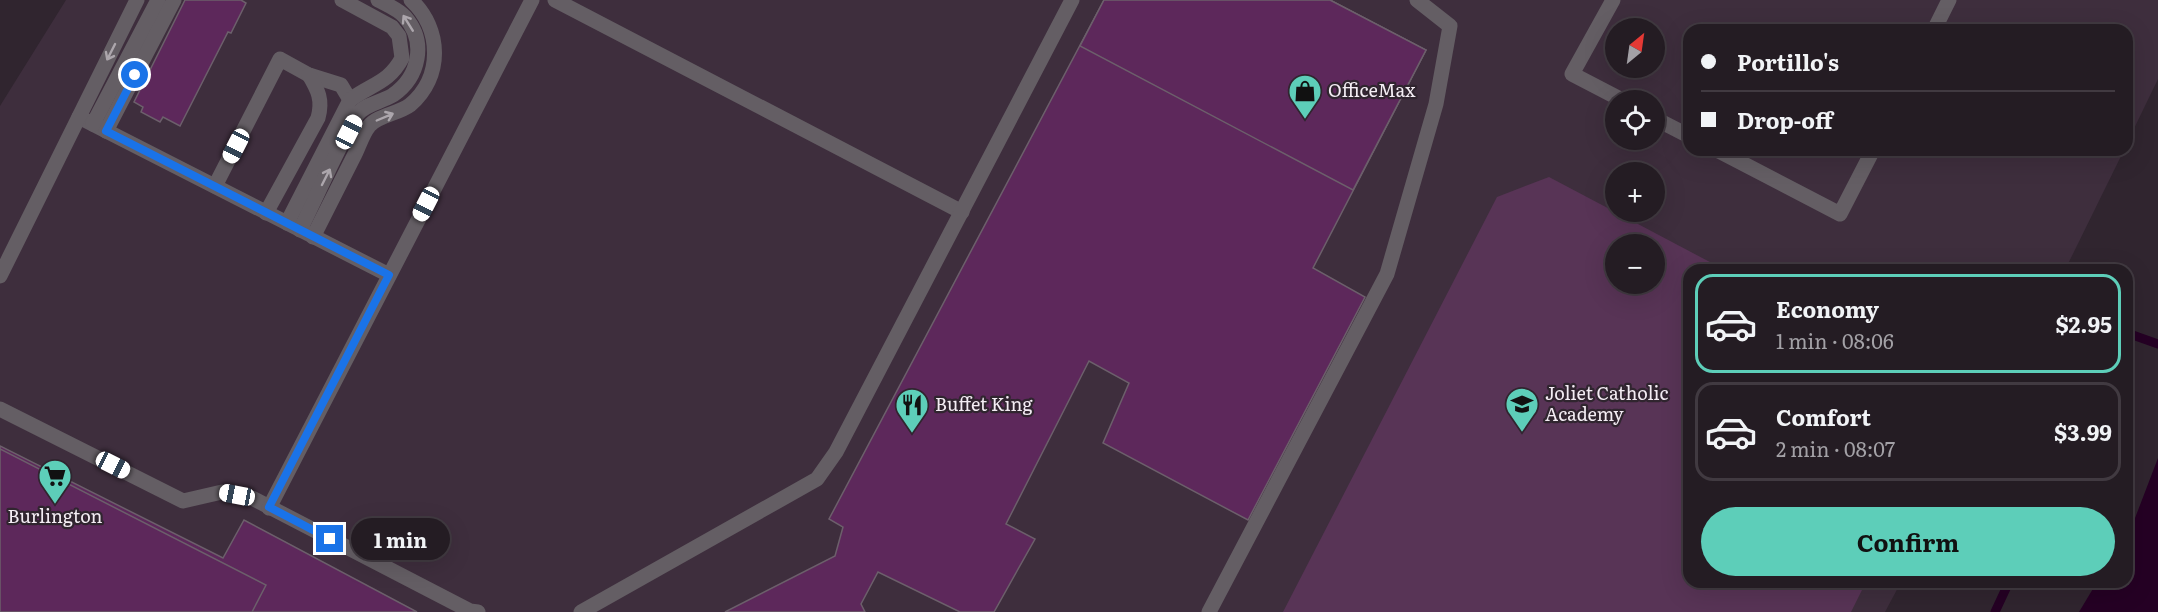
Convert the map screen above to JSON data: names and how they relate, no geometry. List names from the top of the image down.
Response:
{
  "places": {
    "shop": ["OfficeMax"],
    "school or university": ["Joliet Catholic Academy"],
    "restaurant": ["Buffet King"],
    "supermarket": ["Burlington"]
  },
  "north": "top right",
  "page": {
    "map_buttons": ["+", "−"],
    "banner": ["Portillo's", "Drop-off"],
    "list": [
      {
        "name": "Economy",
        "note": "1 min · 08:06",
        "value": "$2.95"
      },
      {
        "name": "Comfort",
        "note": "2 min · 08:07",
        "value": "$3.99"
      }
    ],
    "buttons": "Confirm",
    "bubble": "1 min"
  }
}
